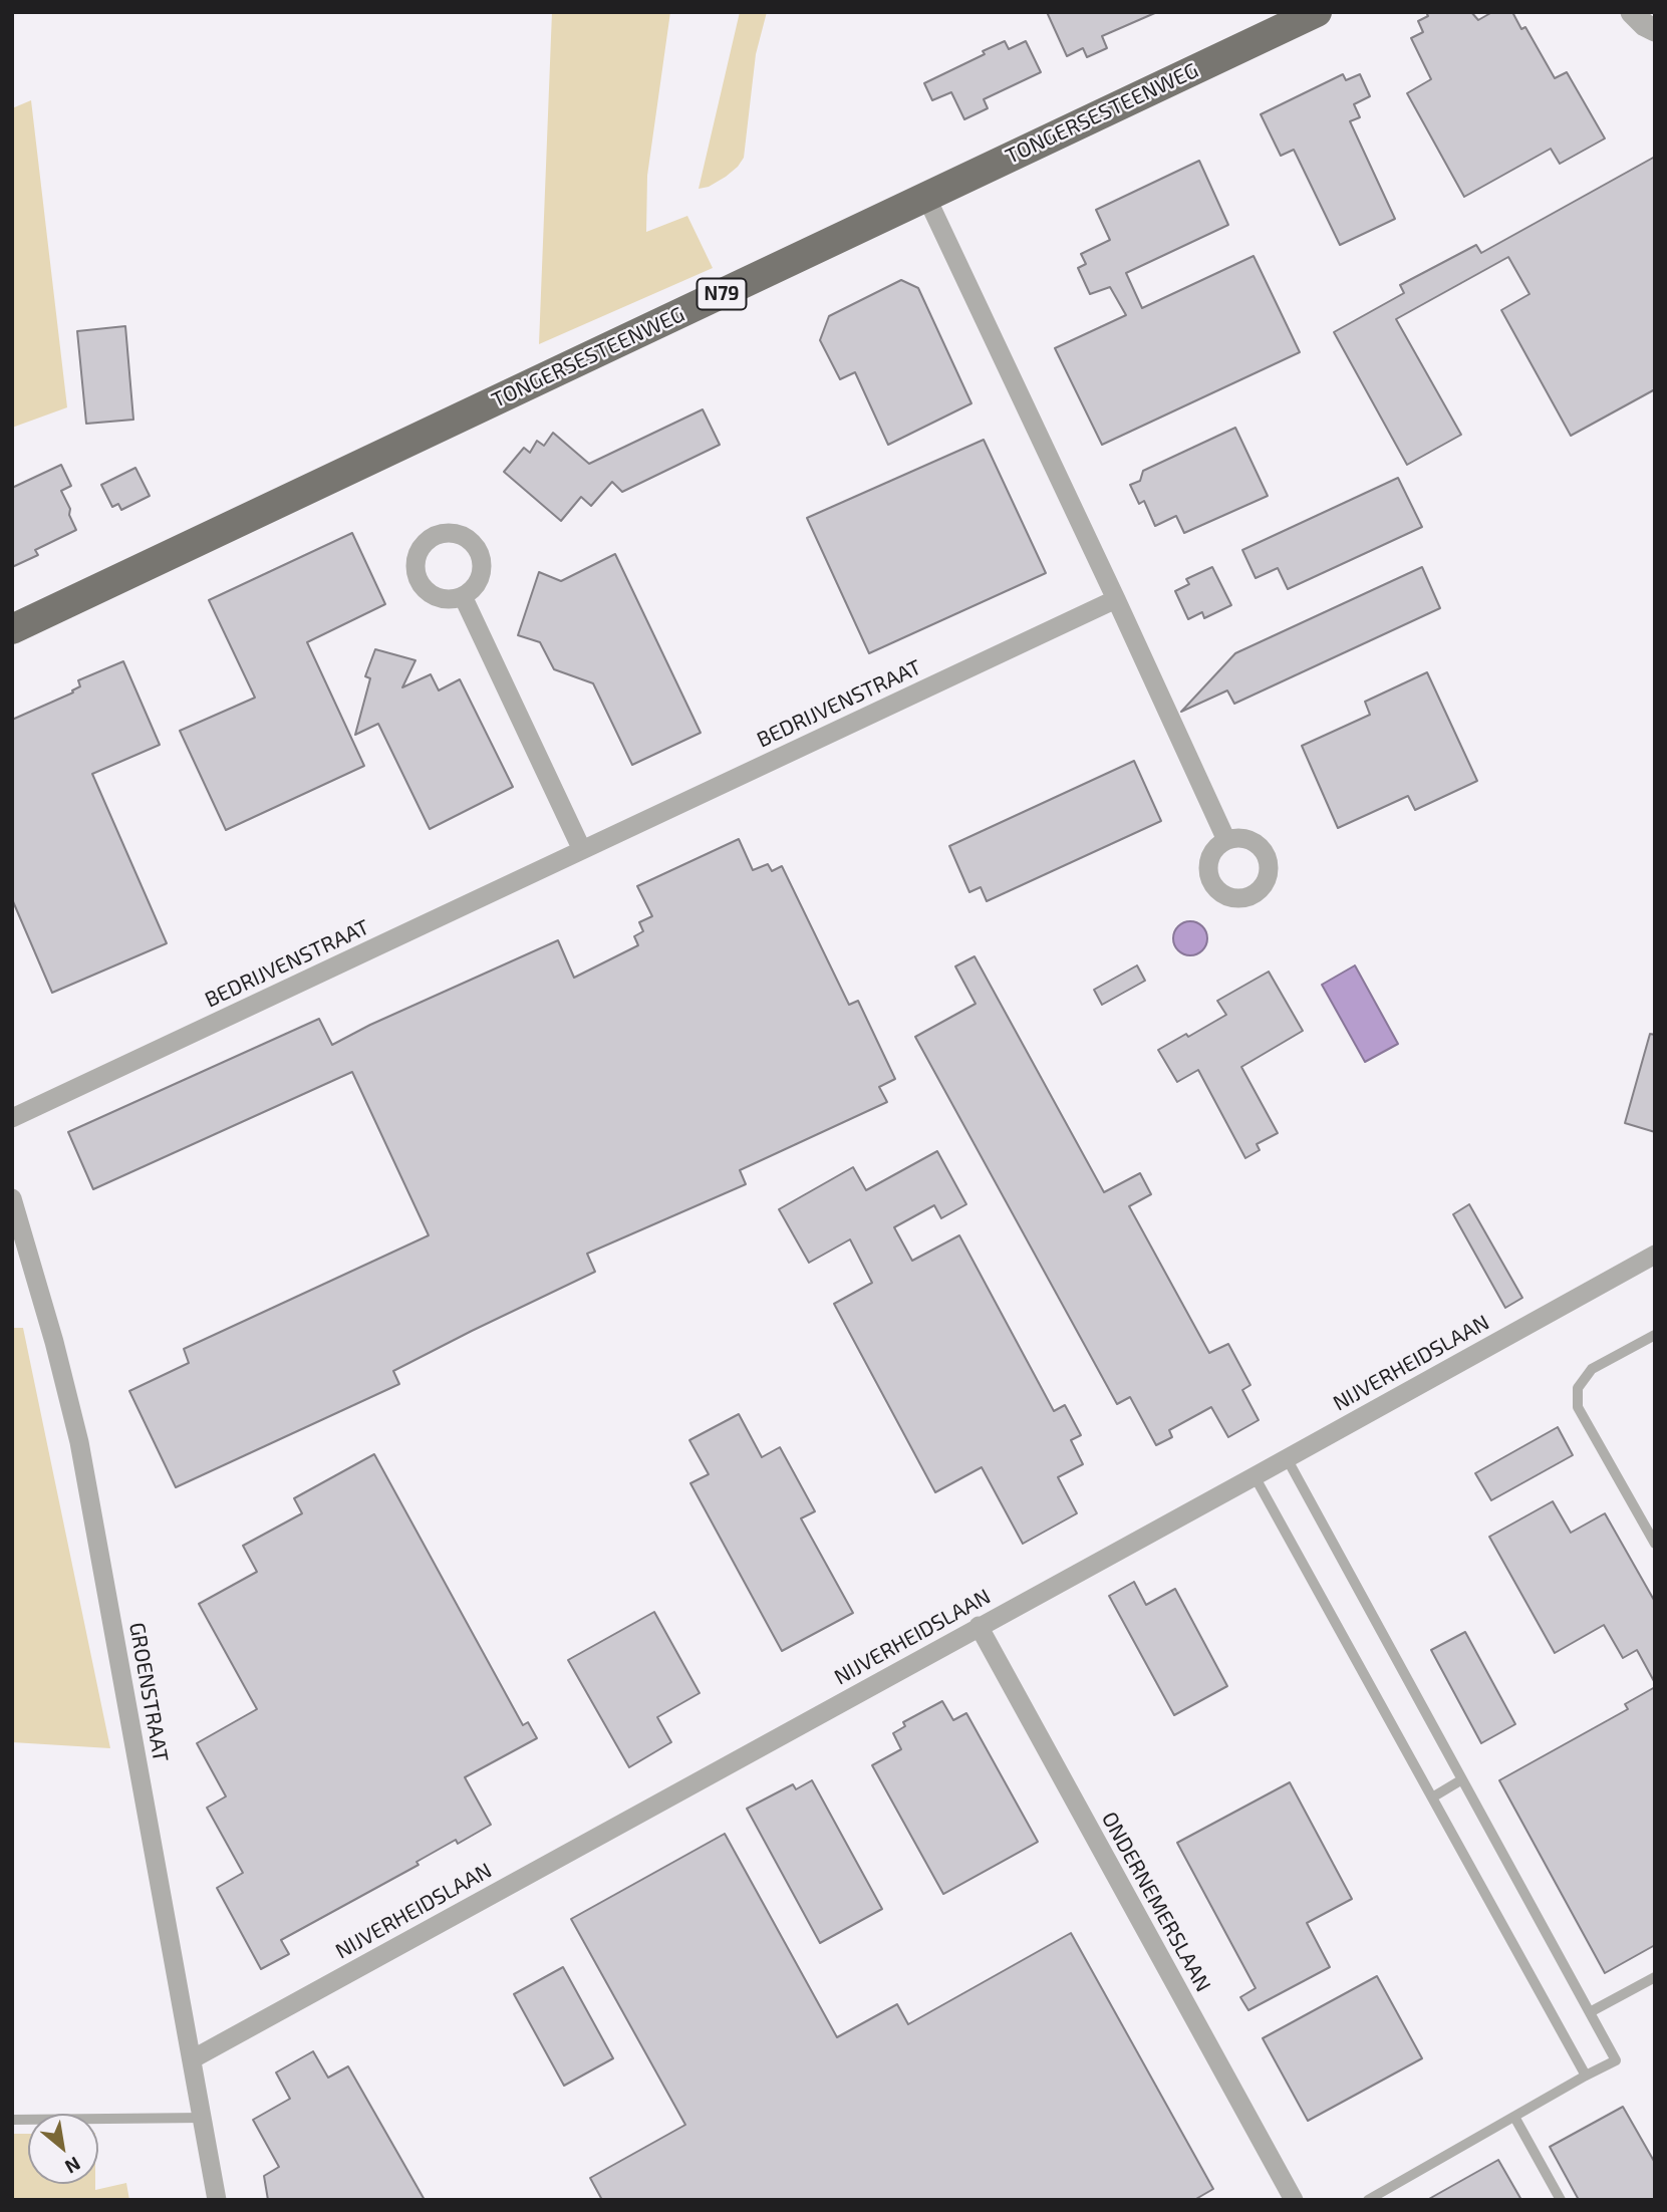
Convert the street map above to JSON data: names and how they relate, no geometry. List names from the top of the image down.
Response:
{
  "streets": {
    "main road": ["TONGERSESTEENWEG", "N79"],
    "street": [
      "BEDRIJVENSTRAAT",
      "NIJVERHEIDSLAAN",
      "GROENSTRAAT",
      "ONDERNEMERSLAAN"
    ]
  },
  "crossings": [
    ["NIJVERHEIDSLAAN", "GROENSTRAAT"],
    ["NIJVERHEIDSLAAN", "ONDERNEMERSLAAN"]
  ],
  "north": "bottom right"
}
